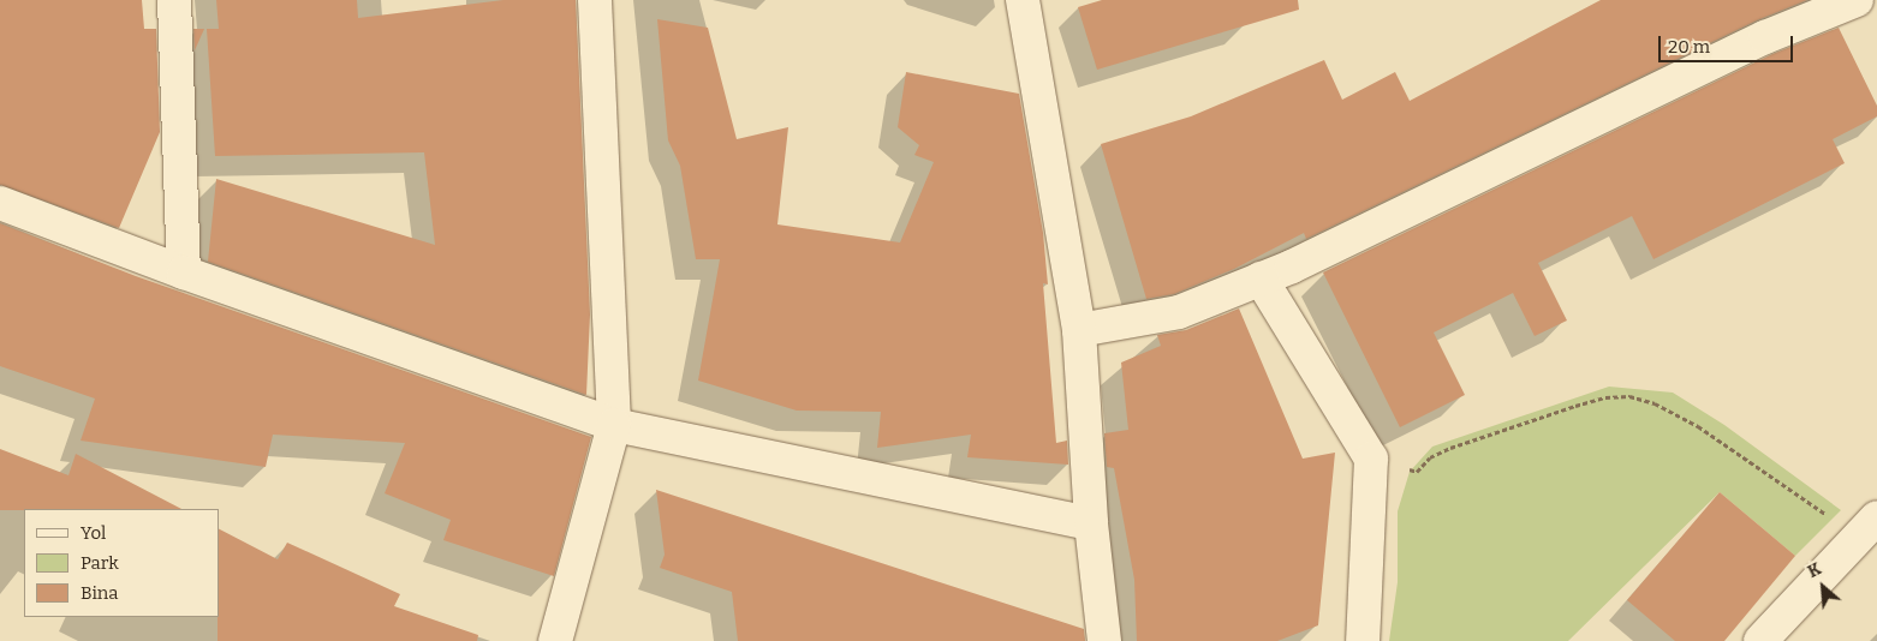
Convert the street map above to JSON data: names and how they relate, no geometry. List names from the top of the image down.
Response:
{
  "legend": ["Yol", "Park", "Bina"],
  "scale_bar": "20 m",
  "north": "top left"
}
